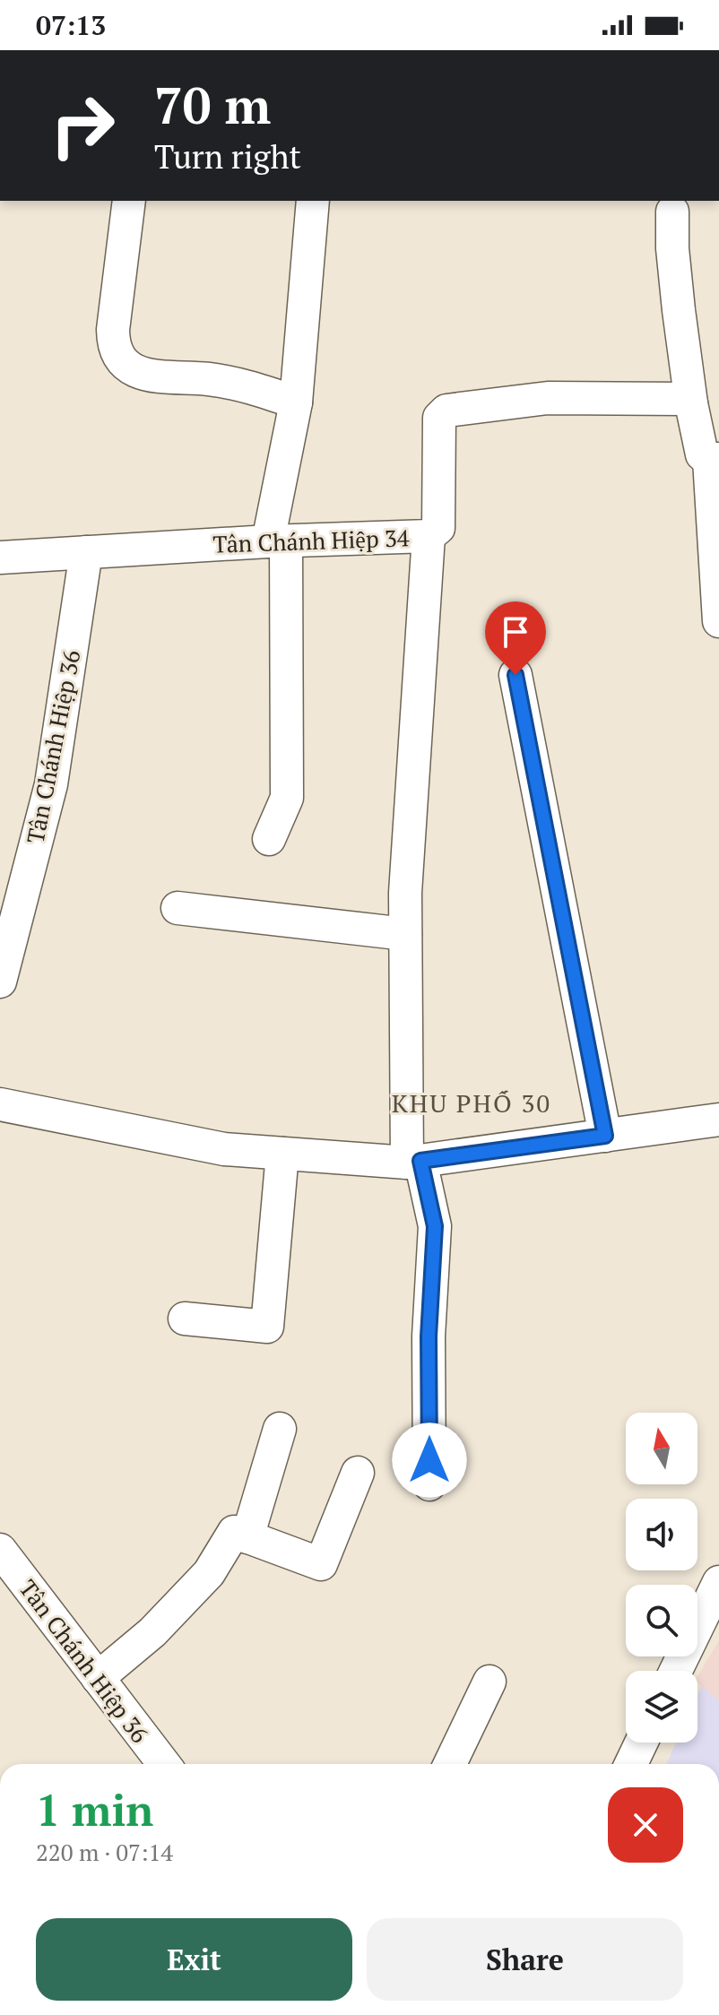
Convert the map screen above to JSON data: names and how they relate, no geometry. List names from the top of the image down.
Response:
{
  "streets": {
    "street": ["Tân Chánh Hiệp 34", "Tân Chánh Hiệp 36"]
  },
  "crossings": [
    ["Tân Chánh Hiệp 34", "Tân Chánh Hiệp 36"]
  ],
  "districts": ["KHU PHỐ 30"],
  "north": "top",
  "page": {
    "status": "07:13",
    "turn": ["70 m", "Turn right"],
    "heading": ["1 min", "220 m · 07:14"],
    "buttons": ["Exit", "Share"]
  }
}
